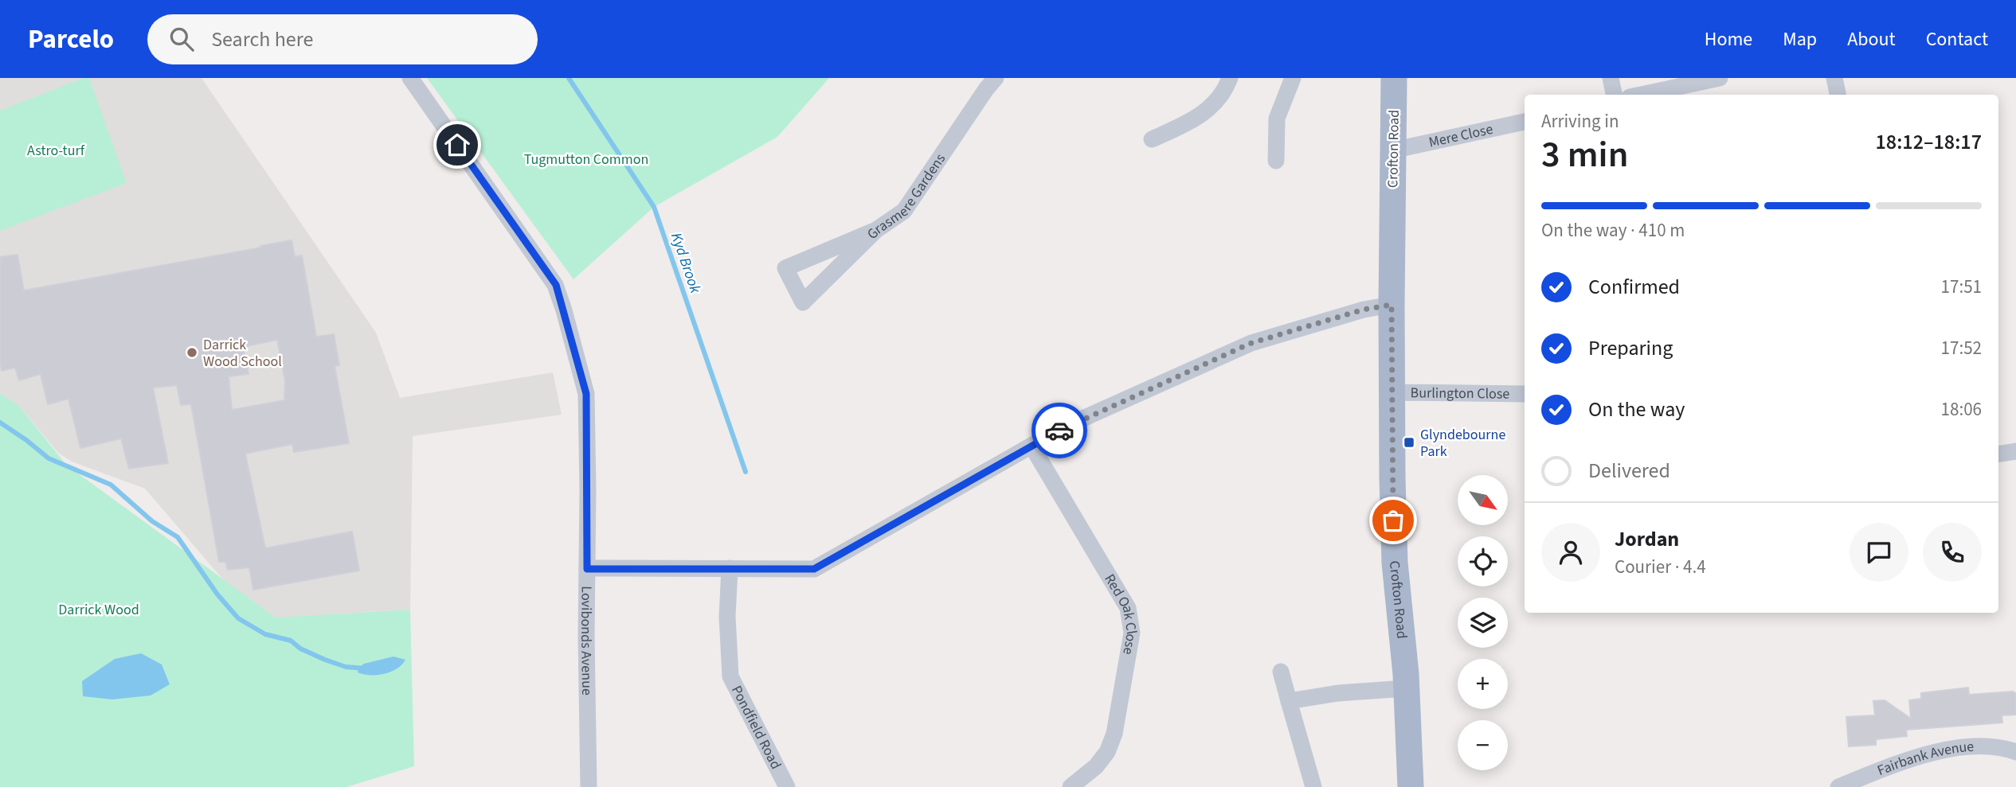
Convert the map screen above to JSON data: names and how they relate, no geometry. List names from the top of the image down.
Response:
{
  "streets": {
    "main road": ["Crofton Road"],
    "street": [
      "Mere Close",
      "Grasmere Gardens",
      "Burlington Close",
      "Red Oak Close",
      "Lovibonds Avenue",
      "Pondfield Road",
      "Fairbank Avenue"
    ]
  },
  "crossings": [
    ["Mere Close", "Crofton Road"],
    ["Crofton Road", "Burlington Close"]
  ],
  "water": ["Kyd Brook"],
  "parks": ["Astro-turf", "Tugmutton Common", "Darrick Wood"],
  "places": {
    "other": ["Darrick Wood School"],
    "transit": ["Glyndebourne Park"]
  },
  "north": "bottom right",
  "page": {
    "header": "Parcelo",
    "search": "Search here",
    "nav": [
      "Home",
      "Map",
      "About",
      "Contact"
    ],
    "heading": ["3 min", "Arriving in", "18:12–18:17"],
    "panel": ["Jordan", "Courier · 4.4"],
    "bar": "On the way · 410 m",
    "list": [
      ["Confirmed", "17:51"],
      ["Preparing", "17:52"],
      ["On the way", "18:06"],
      "Delivered"
    ],
    "map_buttons": ["+", "−"]
  }
}
